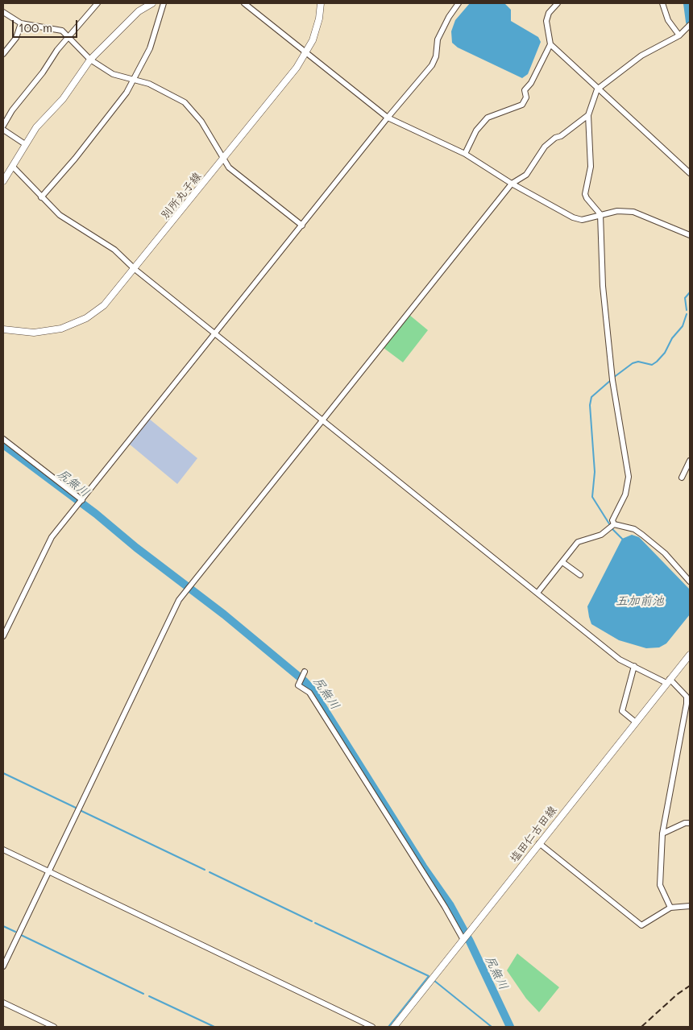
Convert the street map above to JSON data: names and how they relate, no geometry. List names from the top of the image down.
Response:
{
  "streets": {
    "main road": ["別所丸子線", "塩田仁古田線"]
  },
  "water": ["尻無川", "五加前池"],
  "scale_bar": "100 m"
}
